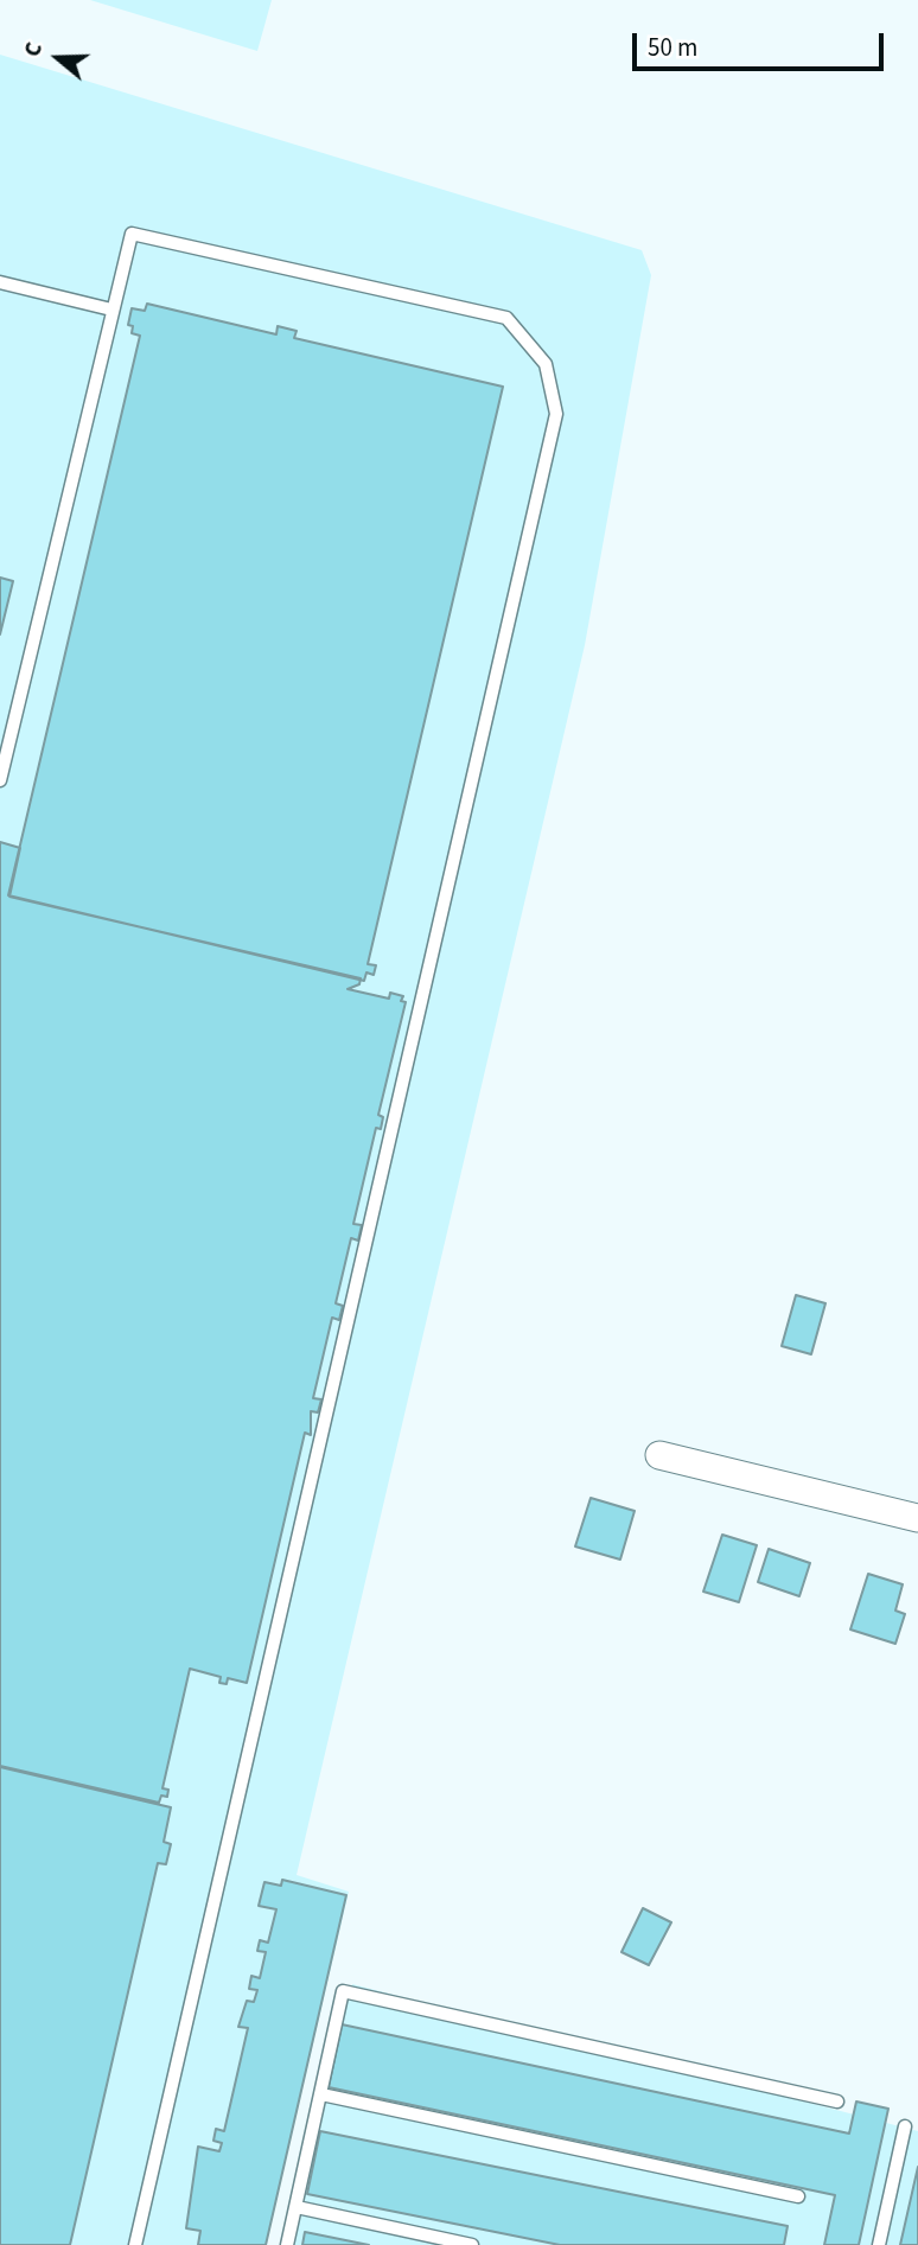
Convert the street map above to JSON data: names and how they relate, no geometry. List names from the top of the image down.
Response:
{
  "scale_bar": "50 m",
  "north": "left"
}
